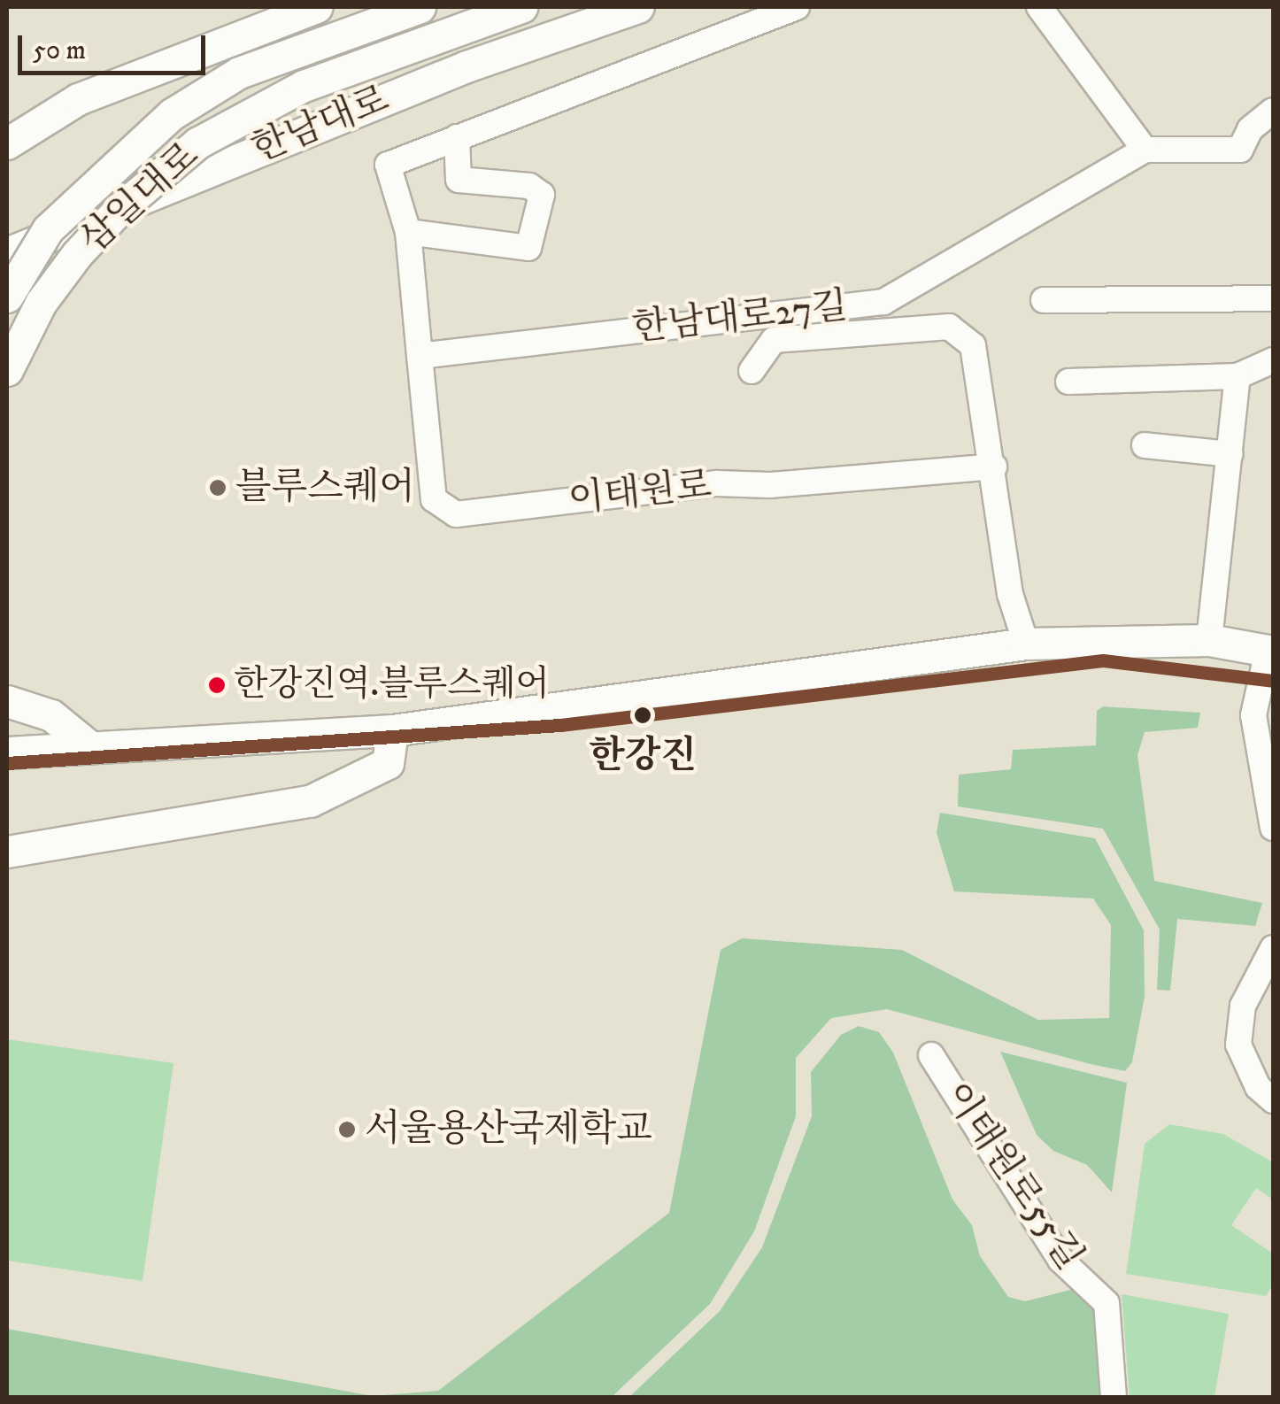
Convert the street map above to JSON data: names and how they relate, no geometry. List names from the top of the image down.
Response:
{
  "streets": {
    "main road": ["한남대로", "삼일대로"],
    "street": ["한남대로27길", "이태원로", "이태원로55길"]
  },
  "crossings": [
    ["한남대로27길", "이태원로"]
  ],
  "places": [
    "블루스퀘어",
    "한강진역.블루스퀘어",
    "한강진",
    "서울용산국제학교"
  ],
  "scale_bar": "50 m"
}
